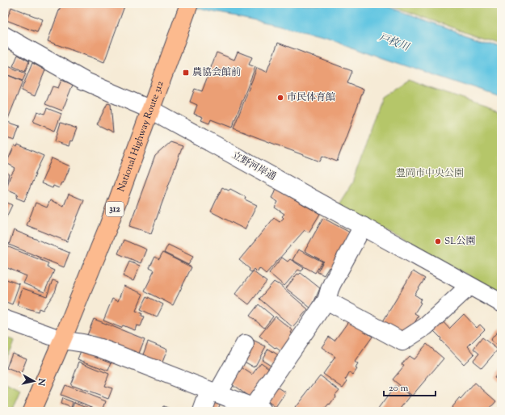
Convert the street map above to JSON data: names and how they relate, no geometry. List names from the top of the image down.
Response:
{
  "streets": {
    "highway": ["National Highway Route 312", "312"],
    "street": ["立野河岸通"]
  },
  "crossings": [
    ["National Highway Route 312", "立野河岸通"]
  ],
  "water": ["戸枚川"],
  "parks": ["豊岡市中央公園"],
  "places": {
    "transit": ["農協会館前"],
    "other": ["市民体育館", "SL公園"]
  },
  "scale_bar": "20 m",
  "north": "right"
}
